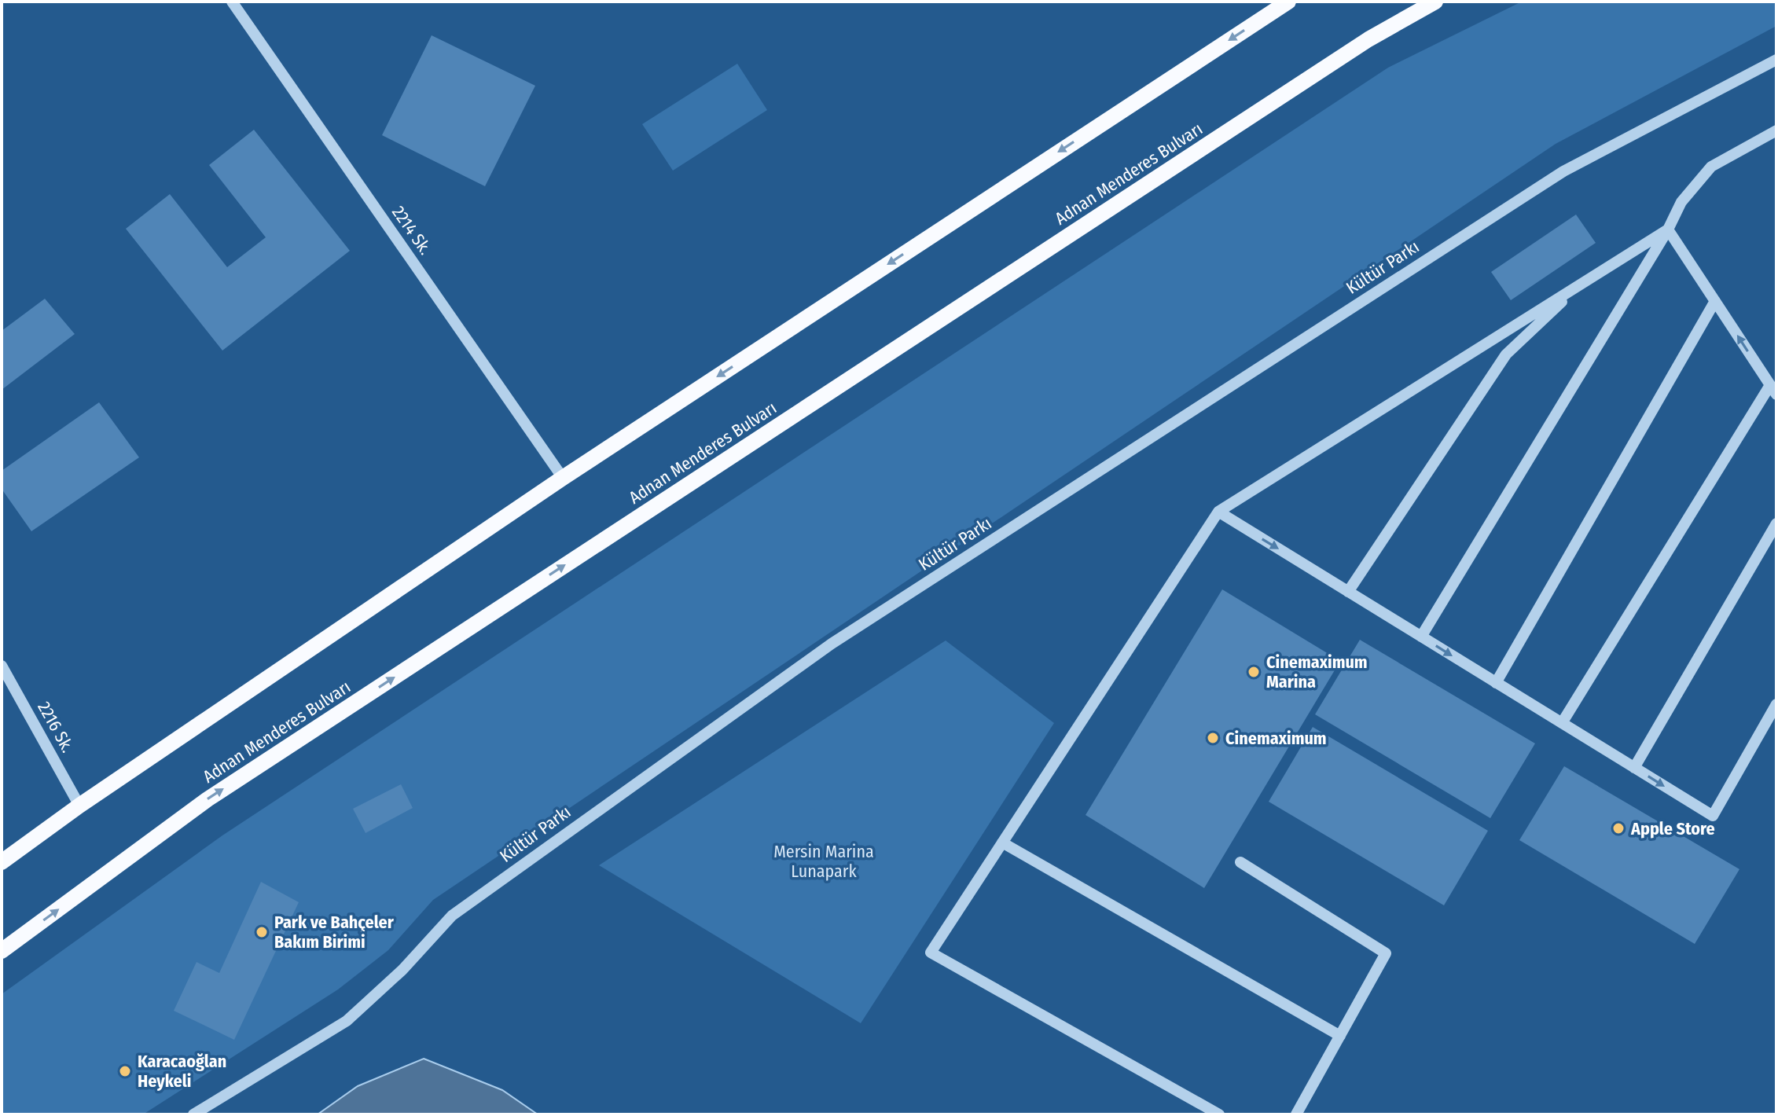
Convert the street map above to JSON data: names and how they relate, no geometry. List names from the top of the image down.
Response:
{
  "streets": {
    "main road": ["Adnan Menderes Bulvarı"],
    "street": ["2214 Sk.", "Kültür Parkı", "2216 Sk."]
  },
  "parks": ["Mersin Marina Lunapark"],
  "places": [
    "Cinemaximum Marina",
    "Cinemaximum",
    "Apple Store",
    "Park ve Bahçeler Bakım Birimi",
    "Karacaoğlan Heykeli"
  ]
}
